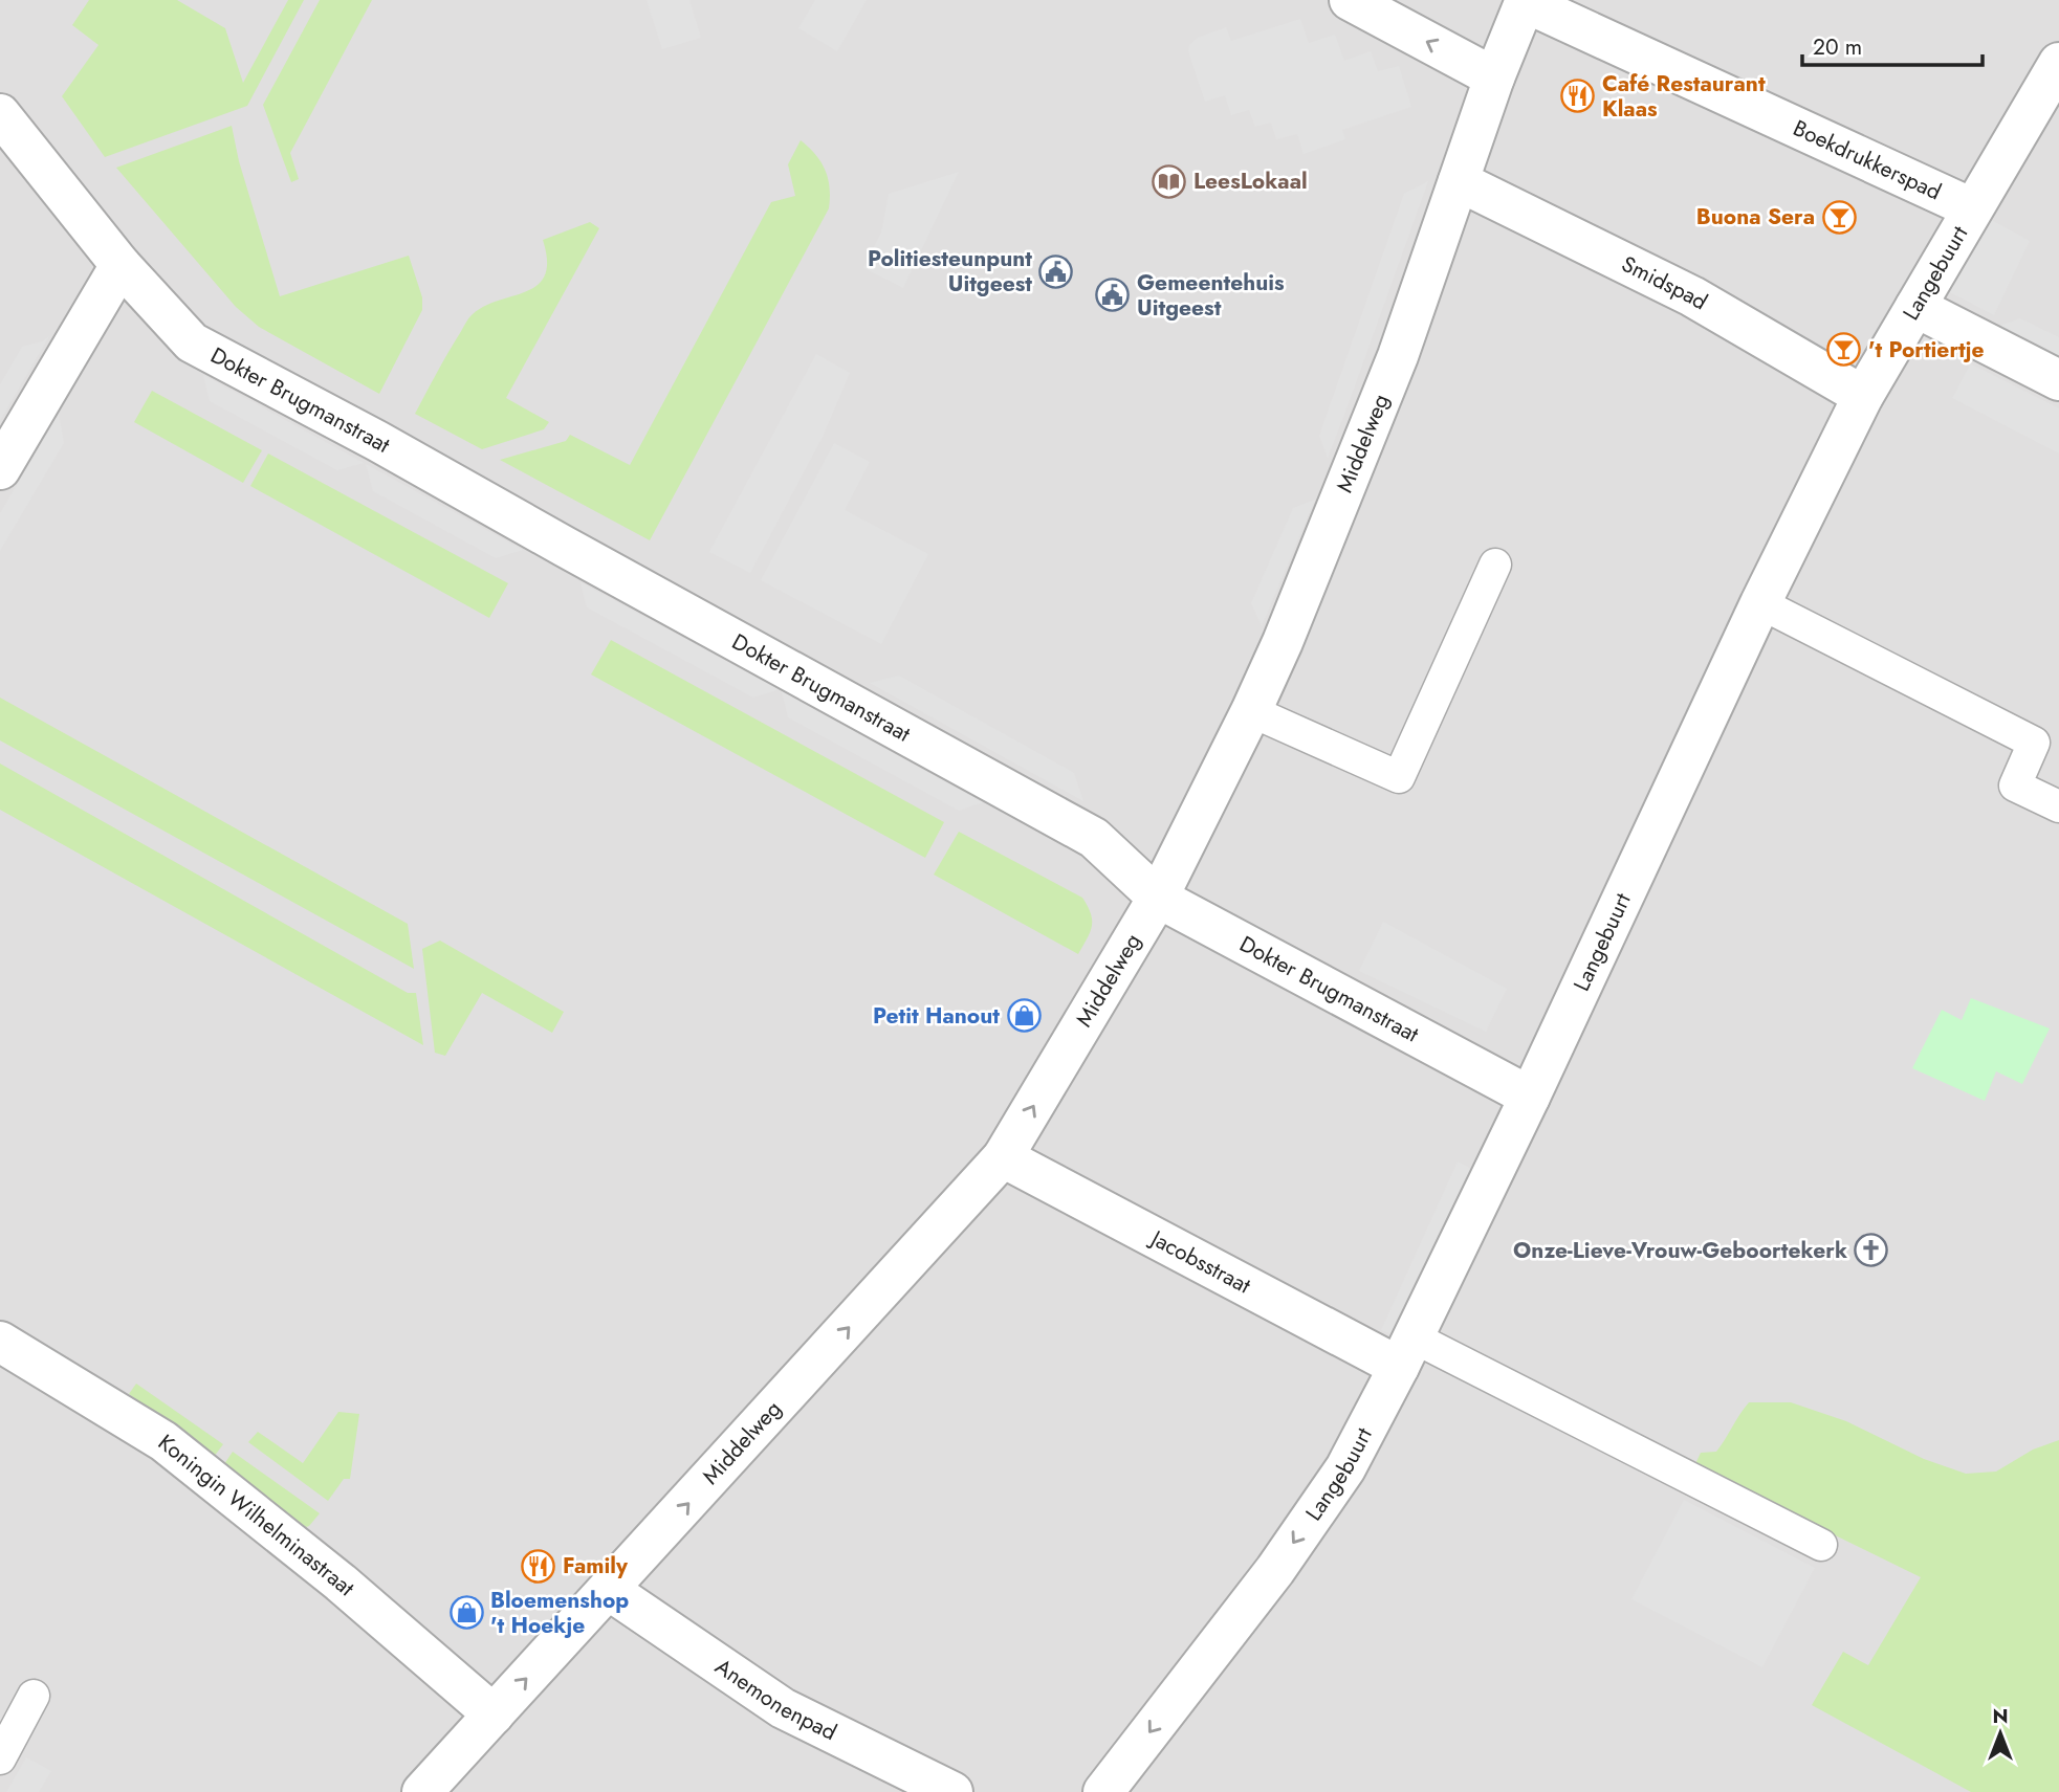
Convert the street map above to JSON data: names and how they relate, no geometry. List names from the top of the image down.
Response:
{
  "streets": {
    "street": [
      "Boekdrukkerspad",
      "Langebuurt",
      "Smidspad",
      "Dokter Brugmanstraat",
      "Middelweg",
      "Jacobsstraat",
      "Koningin Wilhelminastraat",
      "Anemonenpad"
    ]
  },
  "crossings": [
    ["Boekdrukkerspad", "Langebuurt"],
    ["Boekdrukkerspad", "Middelweg"],
    ["Langebuurt", "Smidspad"],
    ["Langebuurt", "Dokter Brugmanstraat"],
    ["Langebuurt", "Jacobsstraat"],
    ["Smidspad", "Middelweg"],
    ["Dokter Brugmanstraat", "Middelweg"],
    ["Middelweg", "Jacobsstraat"],
    ["Middelweg", "Koningin Wilhelminastraat"],
    ["Middelweg", "Anemonenpad"]
  ],
  "one_way": ["Middelweg"],
  "places": {
    "restaurant": ["Café Restaurant Klaas", "Family"],
    "library": ["LeesLokaal"],
    "bar": ["Buona Sera", "'t Portiertje"],
    "public building": ["Politiesteunpunt Uitgeest", "Gemeentehuis Uitgeest"],
    "shop": ["Petit Hanout", "Bloemenshop 't Hoekje"],
    "church": ["Onze-Lieve-Vrouw-Geboortekerk"]
  },
  "scale_bar": "20 m",
  "north": "top"
}
